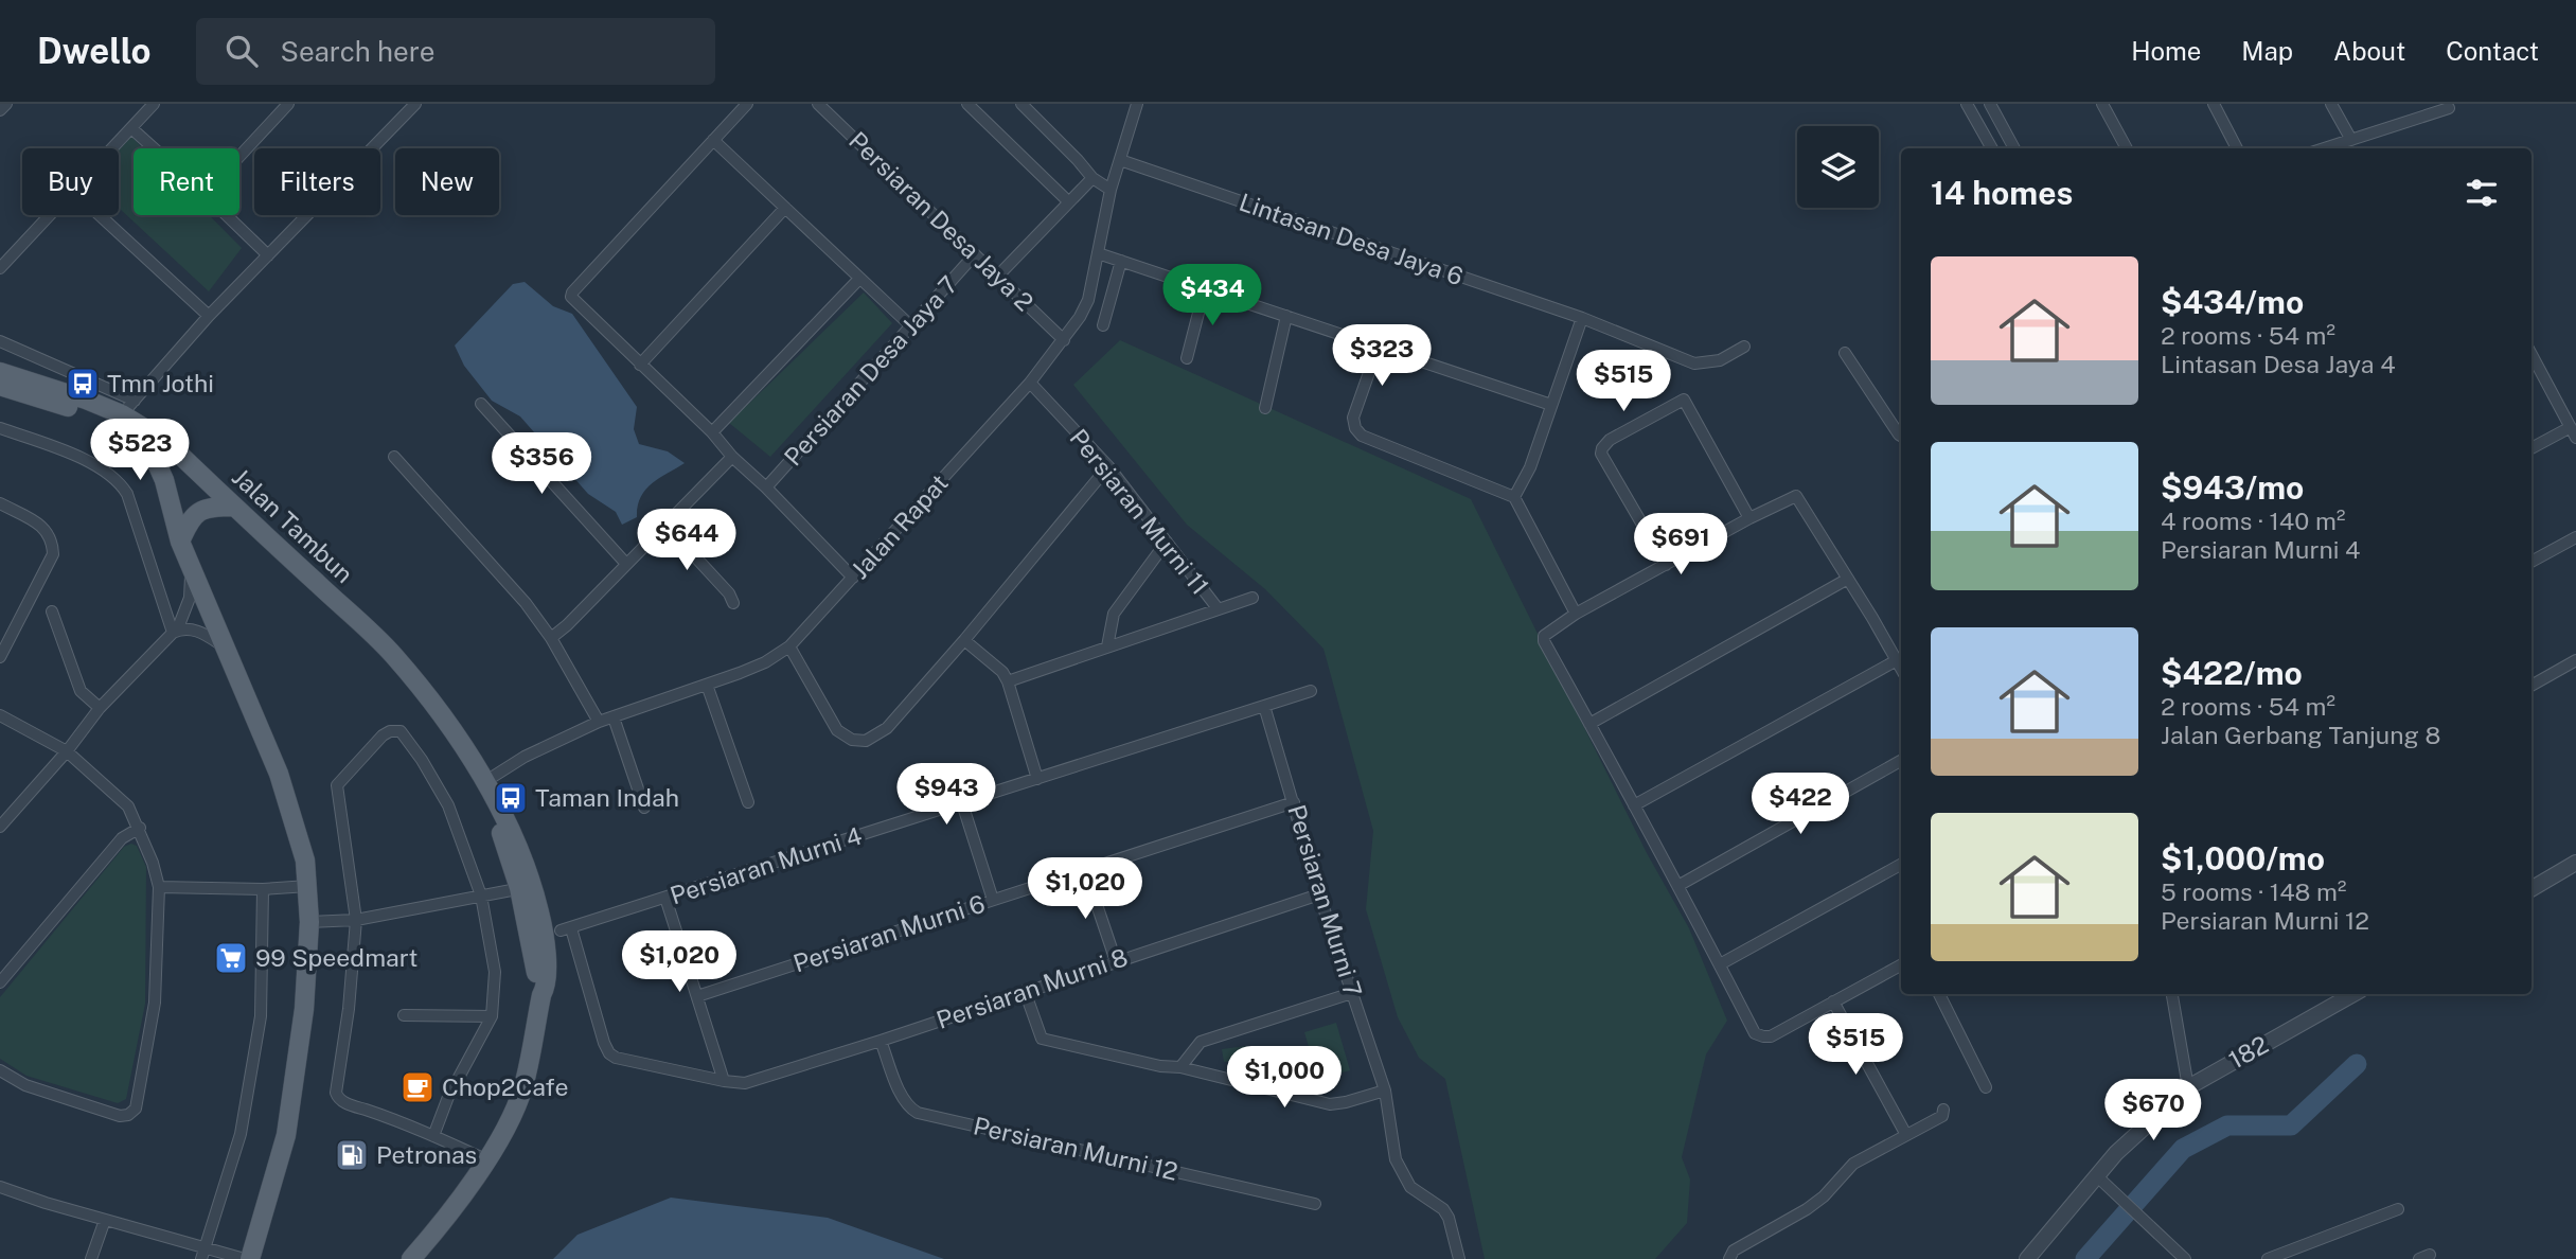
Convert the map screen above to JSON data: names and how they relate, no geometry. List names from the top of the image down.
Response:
{
  "streets": {
    "main road": ["Jalan Tambun"],
    "street": [
      "Persiaran Desa Jaya 2",
      "Lintasan Desa Jaya 6",
      "Persiaran Desa Jaya 7",
      "Persiaran Murni 11",
      "Jalan Rapat",
      "Persiaran Murni 4",
      "Persiaran Murni 7",
      "Persiaran Murni 6",
      "Persiaran Murni 8",
      "182",
      "Persiaran Murni 12"
    ]
  },
  "crossings": [
    ["Persiaran Desa Jaya 2", "Persiaran Desa Jaya 7"],
    ["Persiaran Desa Jaya 2", "Jalan Rapat"],
    ["Lintasan Desa Jaya 6", "Jalan Rapat"],
    ["Persiaran Murni 11", "Jalan Rapat"],
    ["Jalan Tambun", "Jalan Rapat"],
    ["Persiaran Murni 4", "Persiaran Murni 7"],
    ["Persiaran Murni 7", "Persiaran Murni 6"],
    ["Persiaran Murni 7", "Persiaran Murni 8"],
    ["Persiaran Murni 8", "Persiaran Murni 12"]
  ],
  "places": {
    "bus stop": ["Tmn Jothi", "Taman Indah"],
    "supermarket": ["99 Speedmart"],
    "cafe": ["Chop2Cafe"],
    "fuel station": ["Petronas"]
  },
  "page": {
    "header": "Dwello",
    "search": "Search here",
    "nav": [
      "Home",
      "Map",
      "About",
      "Contact"
    ],
    "chip": [
      "Buy",
      "Rent",
      "Filters",
      "New"
    ],
    "heading": "14 homes",
    "list": [
      {
        "name": "$434/mo",
        "note": "2 rooms · 54 m² · Lintasan Desa Jaya 4"
      },
      {
        "name": "$943/mo",
        "note": "4 rooms · 140 m² · Persiaran Murni 4"
      },
      {
        "name": "$422/mo",
        "note": "2 rooms · 54 m² · Jalan Gerbang Tanjung 8"
      },
      {
        "name": "$1,000/mo",
        "note": "5 rooms · 148 m² · Persiaran Murni 12"
      }
    ],
    "price": [
      "$434",
      "$323",
      "$515",
      "$523",
      "$356",
      "$644",
      "$691",
      "$943",
      "$422",
      "$1,020",
      "$1,020",
      "$515",
      "$1,000",
      "$670"
    ]
  }
}
